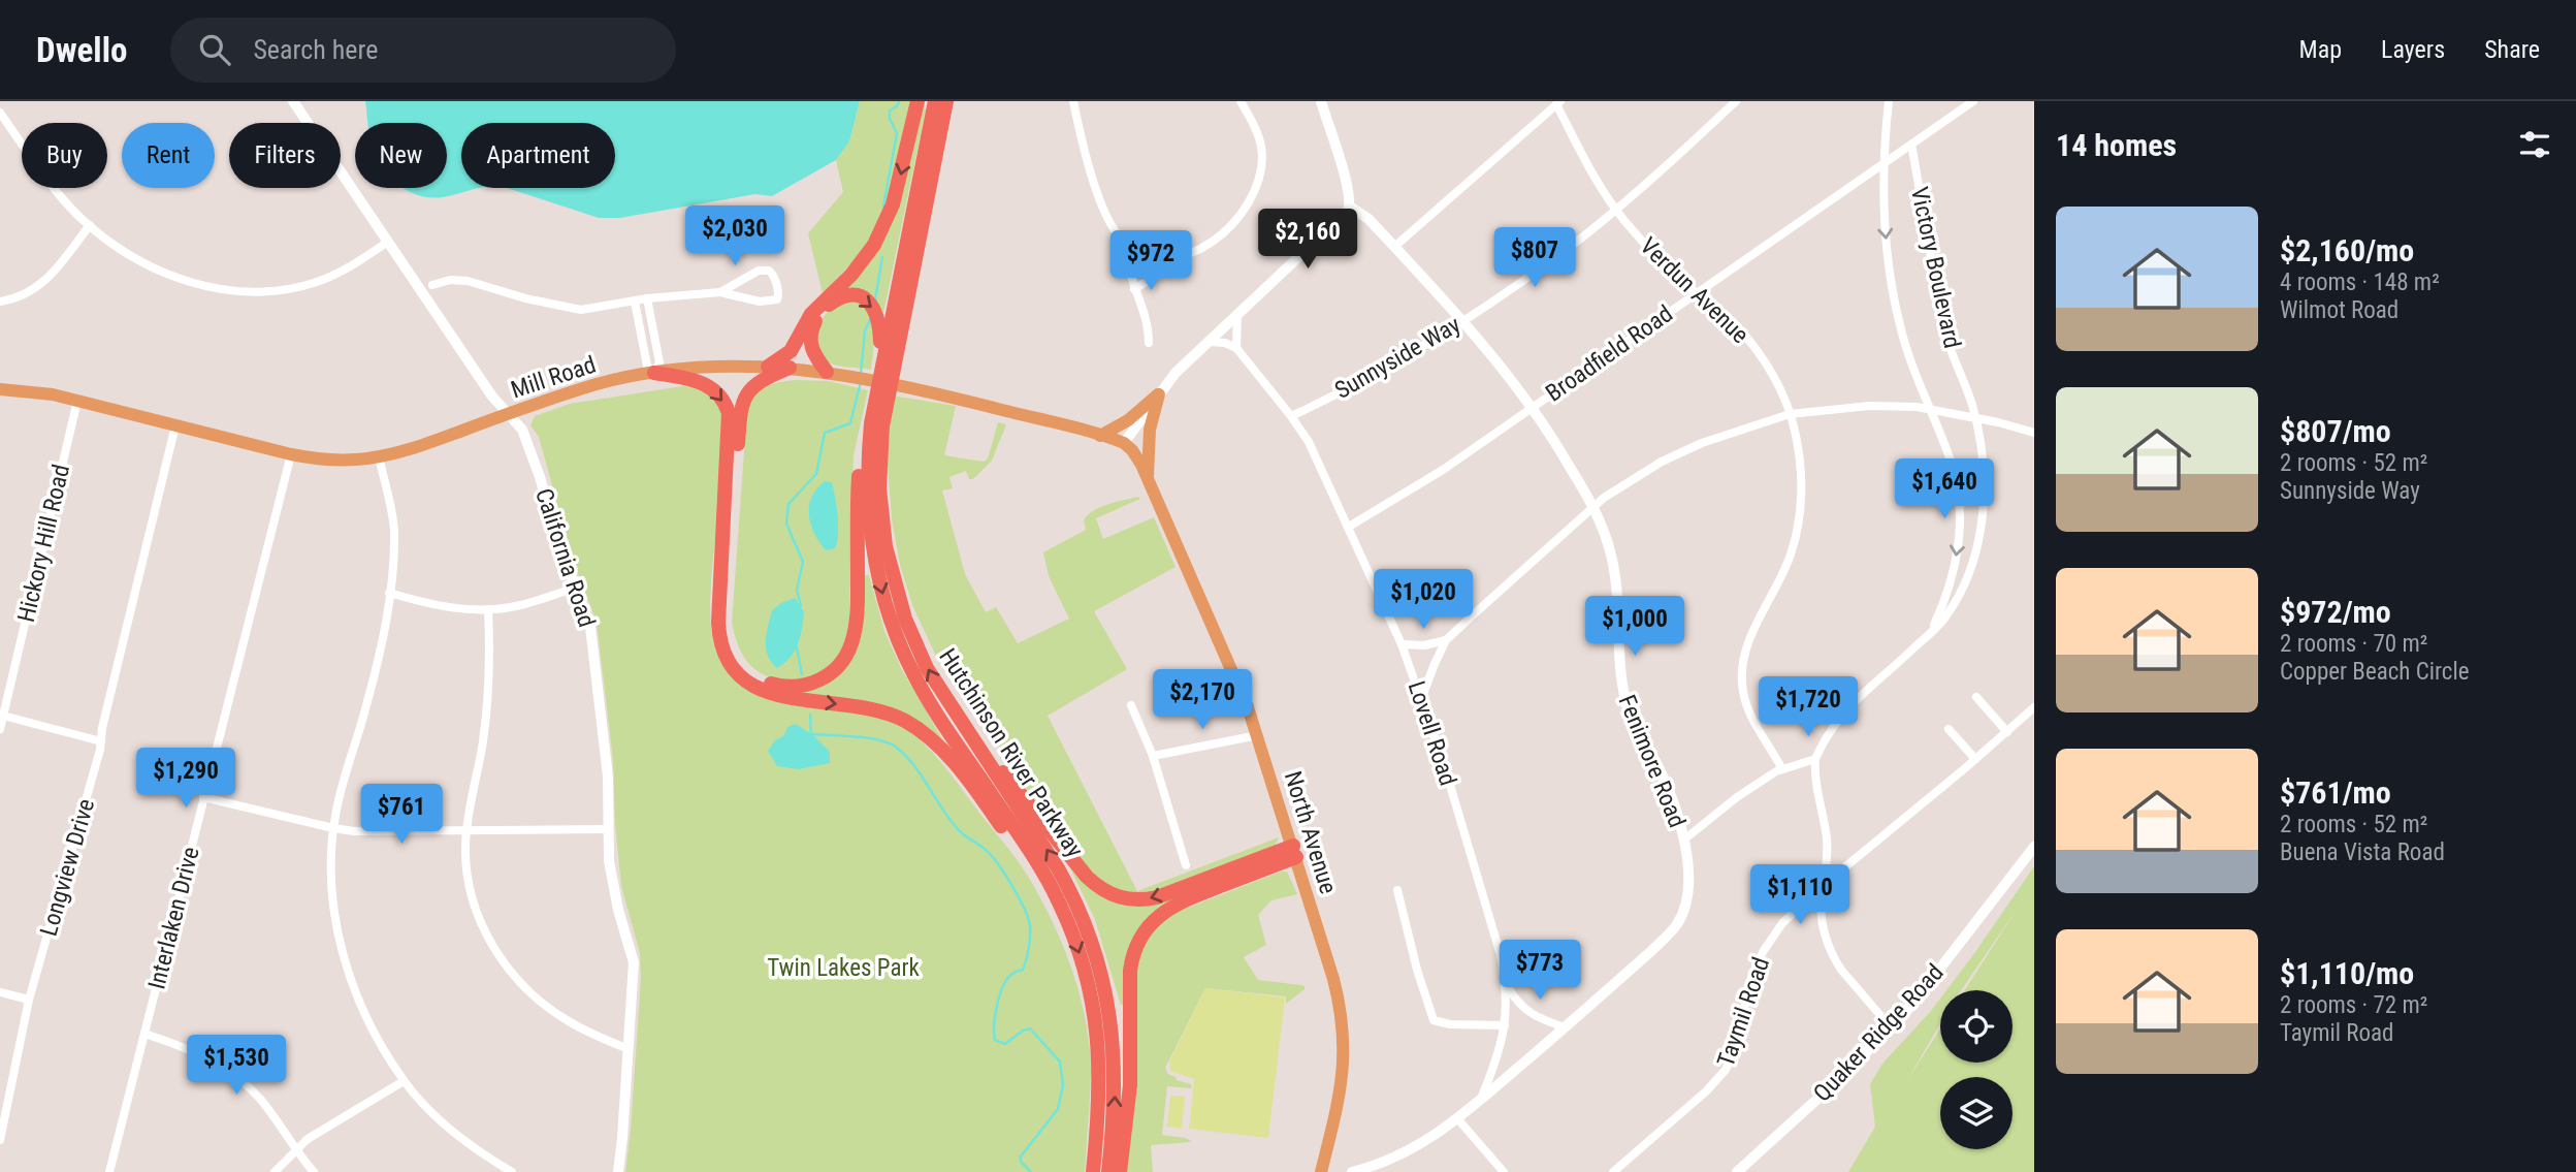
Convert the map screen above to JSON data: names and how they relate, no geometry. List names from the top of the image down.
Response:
{
  "streets": {
    "highway": ["Hutchinson River Parkway"],
    "main road": ["Mill Road", "California Road", "North Avenue"],
    "street": [
      "Victory Boulevard",
      "Verdun Avenue",
      "Broadfield Road",
      "Sunnyside Way",
      "Hickory Hill Road",
      "Lovell Road",
      "Fenimore Road",
      "Longview Drive",
      "Interlaken Drive",
      "Taymil Road",
      "Quaker Ridge Road"
    ]
  },
  "crossings": [
    ["Victory Boulevard", "Broadfield Road"],
    ["Verdun Avenue", "Broadfield Road"],
    ["Verdun Avenue", "Sunnyside Way"],
    ["Broadfield Road", "Lovell Road"],
    ["Broadfield Road", "Fenimore Road"],
    ["Sunnyside Way", "Lovell Road"],
    ["Sunnyside Way", "Fenimore Road"],
    ["Mill Road", "Hickory Hill Road"],
    ["Mill Road", "California Road"],
    ["Mill Road", "North Avenue"],
    ["Mill Road", "Longview Drive"],
    ["Mill Road", "Interlaken Drive"],
    ["Lovell Road", "Fenimore Road"]
  ],
  "parks": ["Twin Lakes Park"],
  "page": {
    "header": "Dwello",
    "search": "Search here",
    "nav": ["Map", "Layers", "Share"],
    "heading": "14 homes",
    "chip": [
      "Buy",
      "Rent",
      "Filters",
      "New",
      "Apartment"
    ],
    "list": [
      {
        "name": "$2,160/mo",
        "note": "4 rooms · 148 m² · Wilmot Road"
      },
      {
        "name": "$807/mo",
        "note": "2 rooms · 52 m² · Sunnyside Way"
      },
      {
        "name": "$972/mo",
        "note": "2 rooms · 70 m² · Copper Beach Circle"
      },
      {
        "name": "$761/mo",
        "note": "2 rooms · 52 m² · Buena Vista Road"
      },
      {
        "name": "$1,110/mo",
        "note": "2 rooms · 72 m² · Taymil Road"
      }
    ],
    "price": [
      "$2,030",
      "$2,160",
      "$807",
      "$972",
      "$1,640",
      "$1,020",
      "$1,000",
      "$2,170",
      "$1,720",
      "$1,290",
      "$761",
      "$1,110",
      "$773",
      "$1,530"
    ]
  }
}
